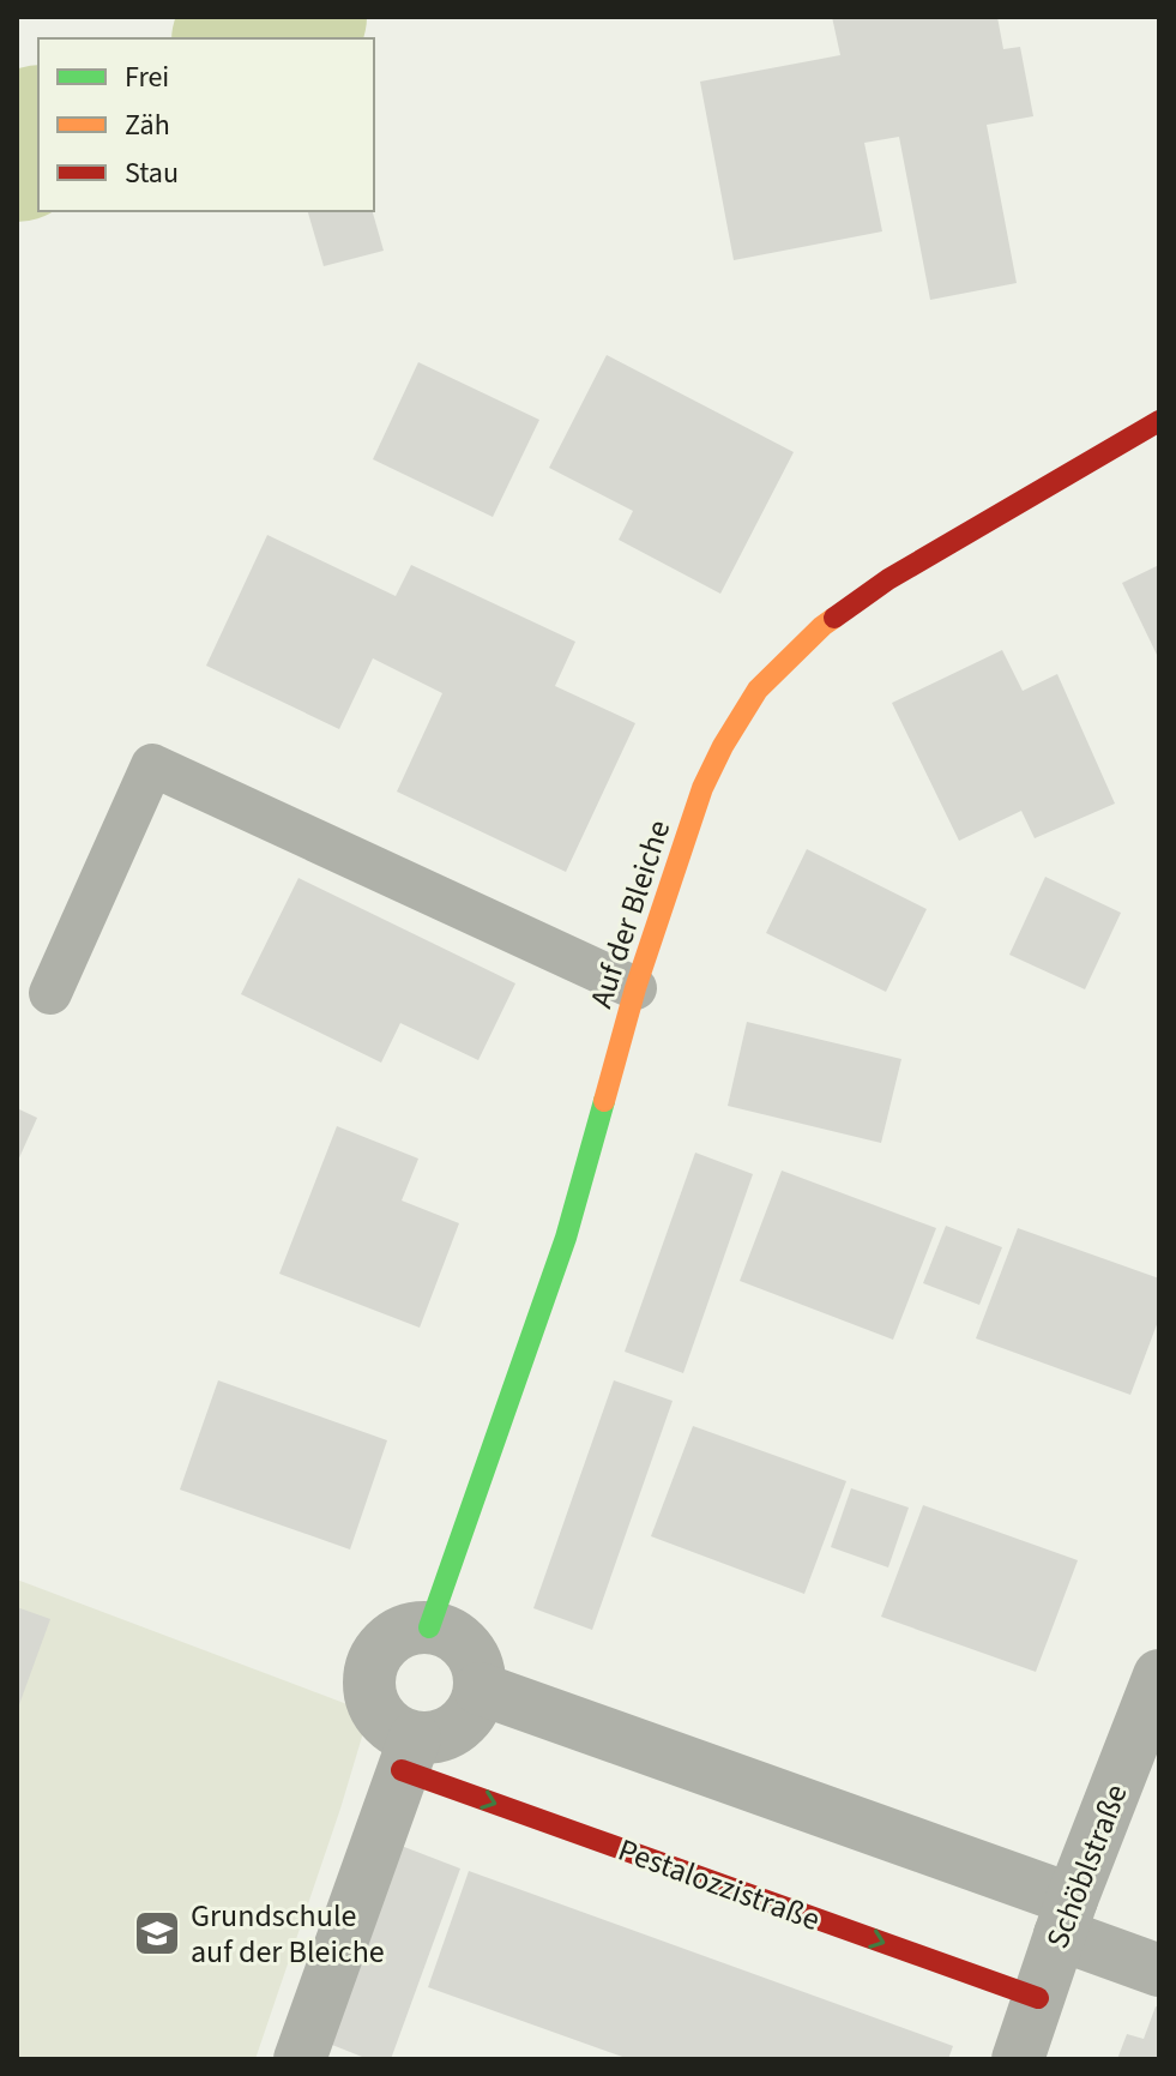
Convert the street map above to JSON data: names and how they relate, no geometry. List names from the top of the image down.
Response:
{
  "streets": {
    "street": ["Auf der Bleiche", "Schöblstraße", "Pestalozzistraße"]
  },
  "crossings": [
    ["Auf der Bleiche", "Pestalozzistraße"],
    ["Schöblstraße", "Pestalozzistraße"]
  ],
  "places": {
    "school or university": ["Grundschule auf der Bleiche"]
  },
  "legend": ["Frei", "Zäh", "Stau"]
}
